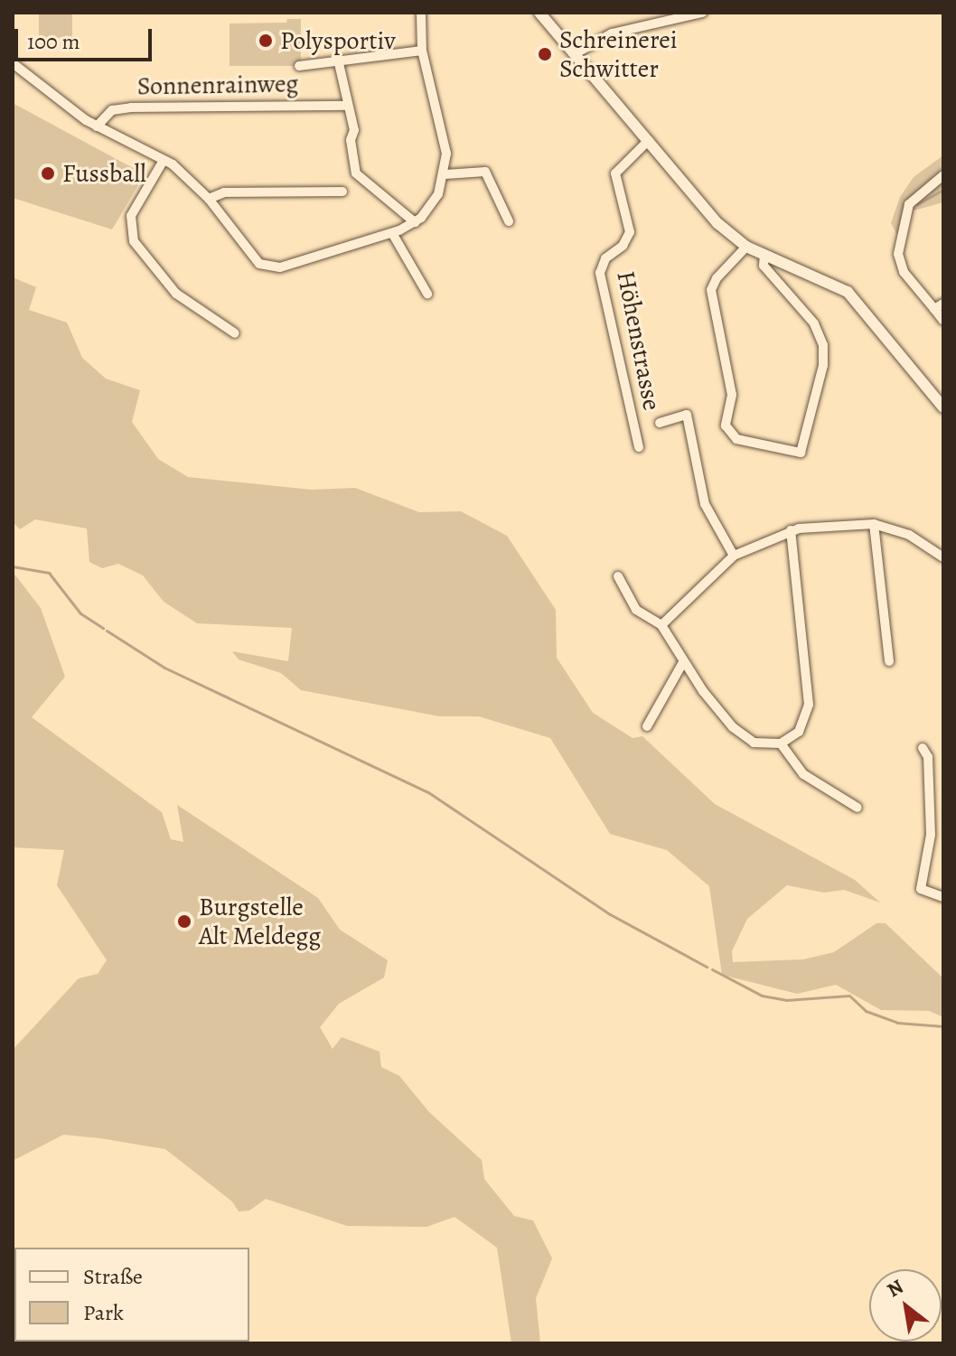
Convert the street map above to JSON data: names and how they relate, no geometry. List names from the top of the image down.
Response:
{
  "streets": {
    "street": ["Sonnenrainweg", "Höhenstrasse"]
  },
  "places": [
    "Polysportiv",
    "Schreinerei Schwitter",
    "Fussball",
    "Burgstelle Alt Meldegg"
  ],
  "legend": ["Straße", "Park"],
  "scale_bar": "100 m",
  "north": "top left"
}
